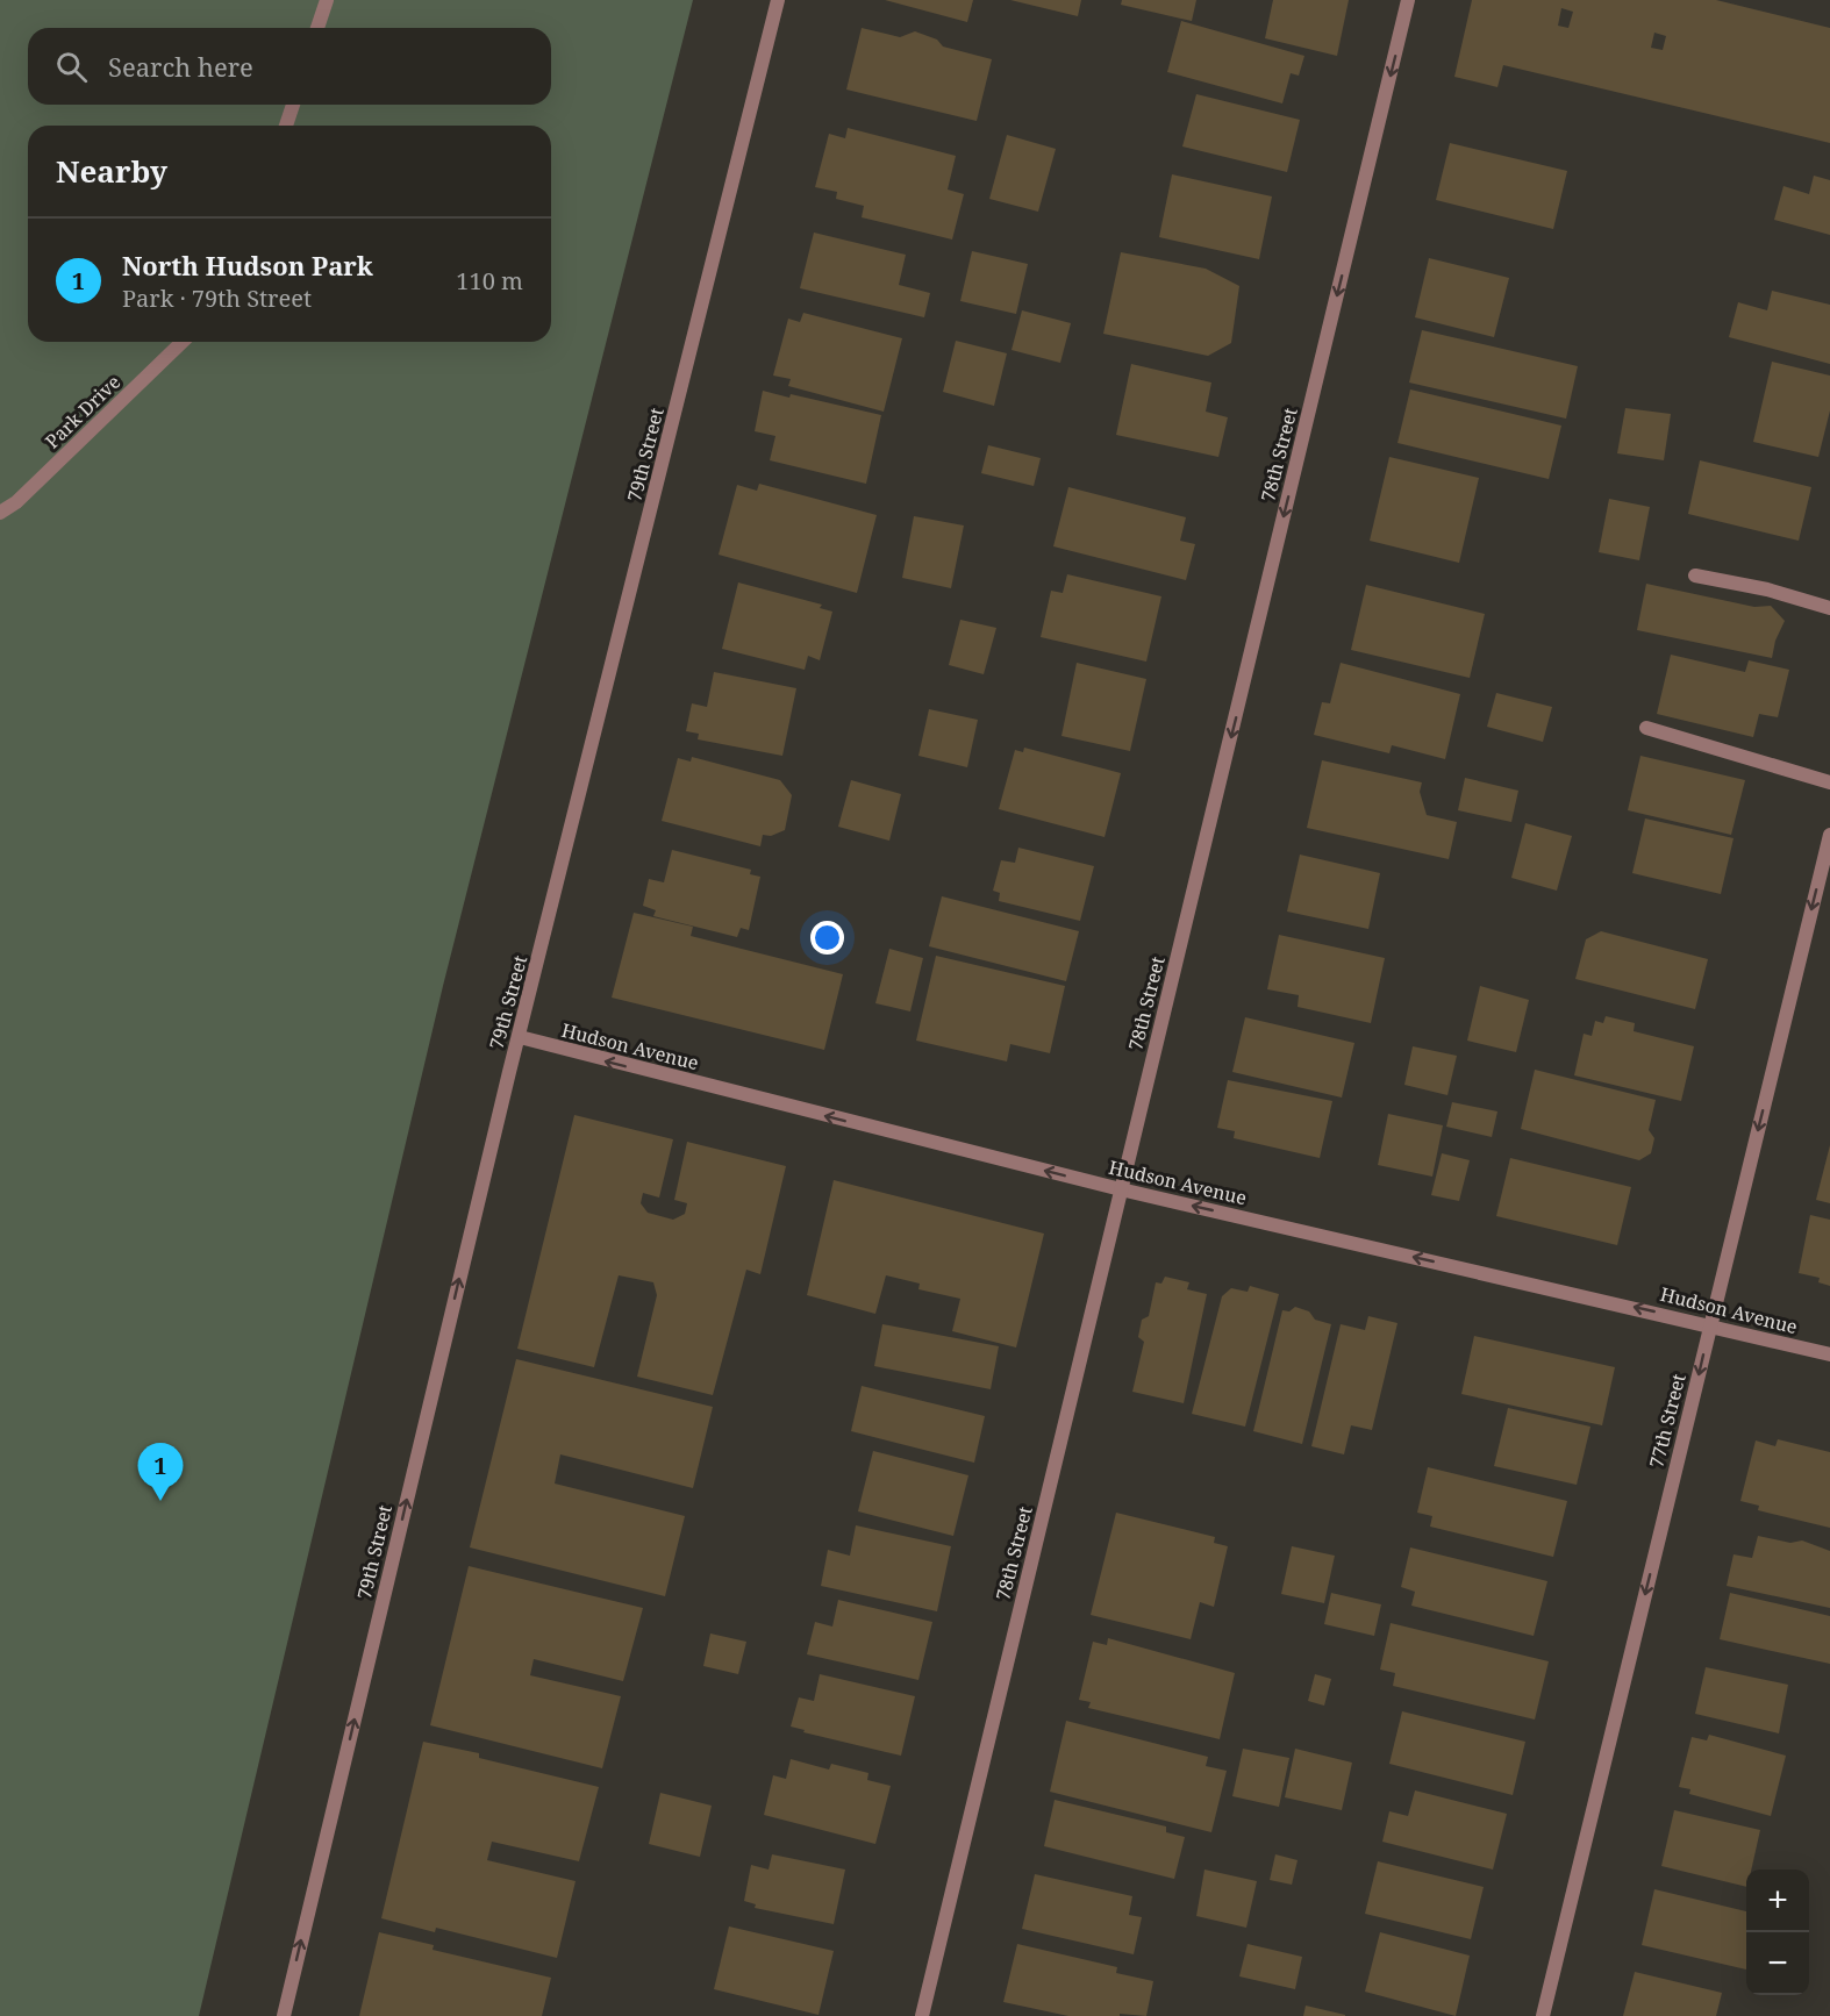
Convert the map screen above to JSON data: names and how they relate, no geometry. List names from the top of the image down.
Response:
{
  "streets": {
    "street": [
      "Park Drive",
      "79th Street",
      "78th Street",
      "Hudson Avenue",
      "77th Street"
    ]
  },
  "crossings": [
    ["79th Street", "Hudson Avenue"],
    ["78th Street", "Hudson Avenue"],
    ["Hudson Avenue", "77th Street"]
  ],
  "one_way": [
    "79th Street",
    "78th Street",
    "Hudson Avenue",
    "77th Street"
  ],
  "page": {
    "search": "Search here",
    "heading": "Nearby",
    "list": [
      {
        "mark": "1",
        "name": "North Hudson Park",
        "note": "Park · 79th Street",
        "value": "110 m"
      }
    ],
    "pins": "1",
    "map_buttons": ["+", "−"]
  }
}
